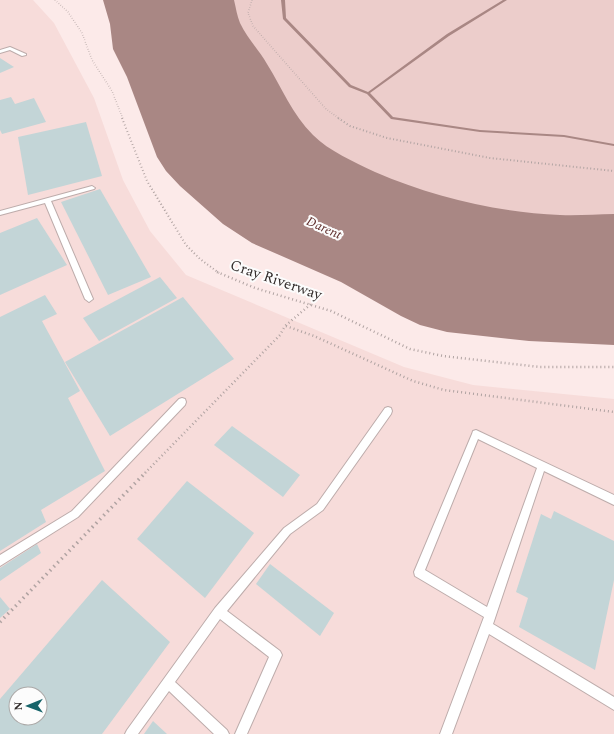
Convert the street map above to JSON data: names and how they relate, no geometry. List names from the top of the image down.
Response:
{
  "streets": {
    "path": ["Cray Riverway"]
  },
  "water": ["Darent"],
  "north": "left"
}
